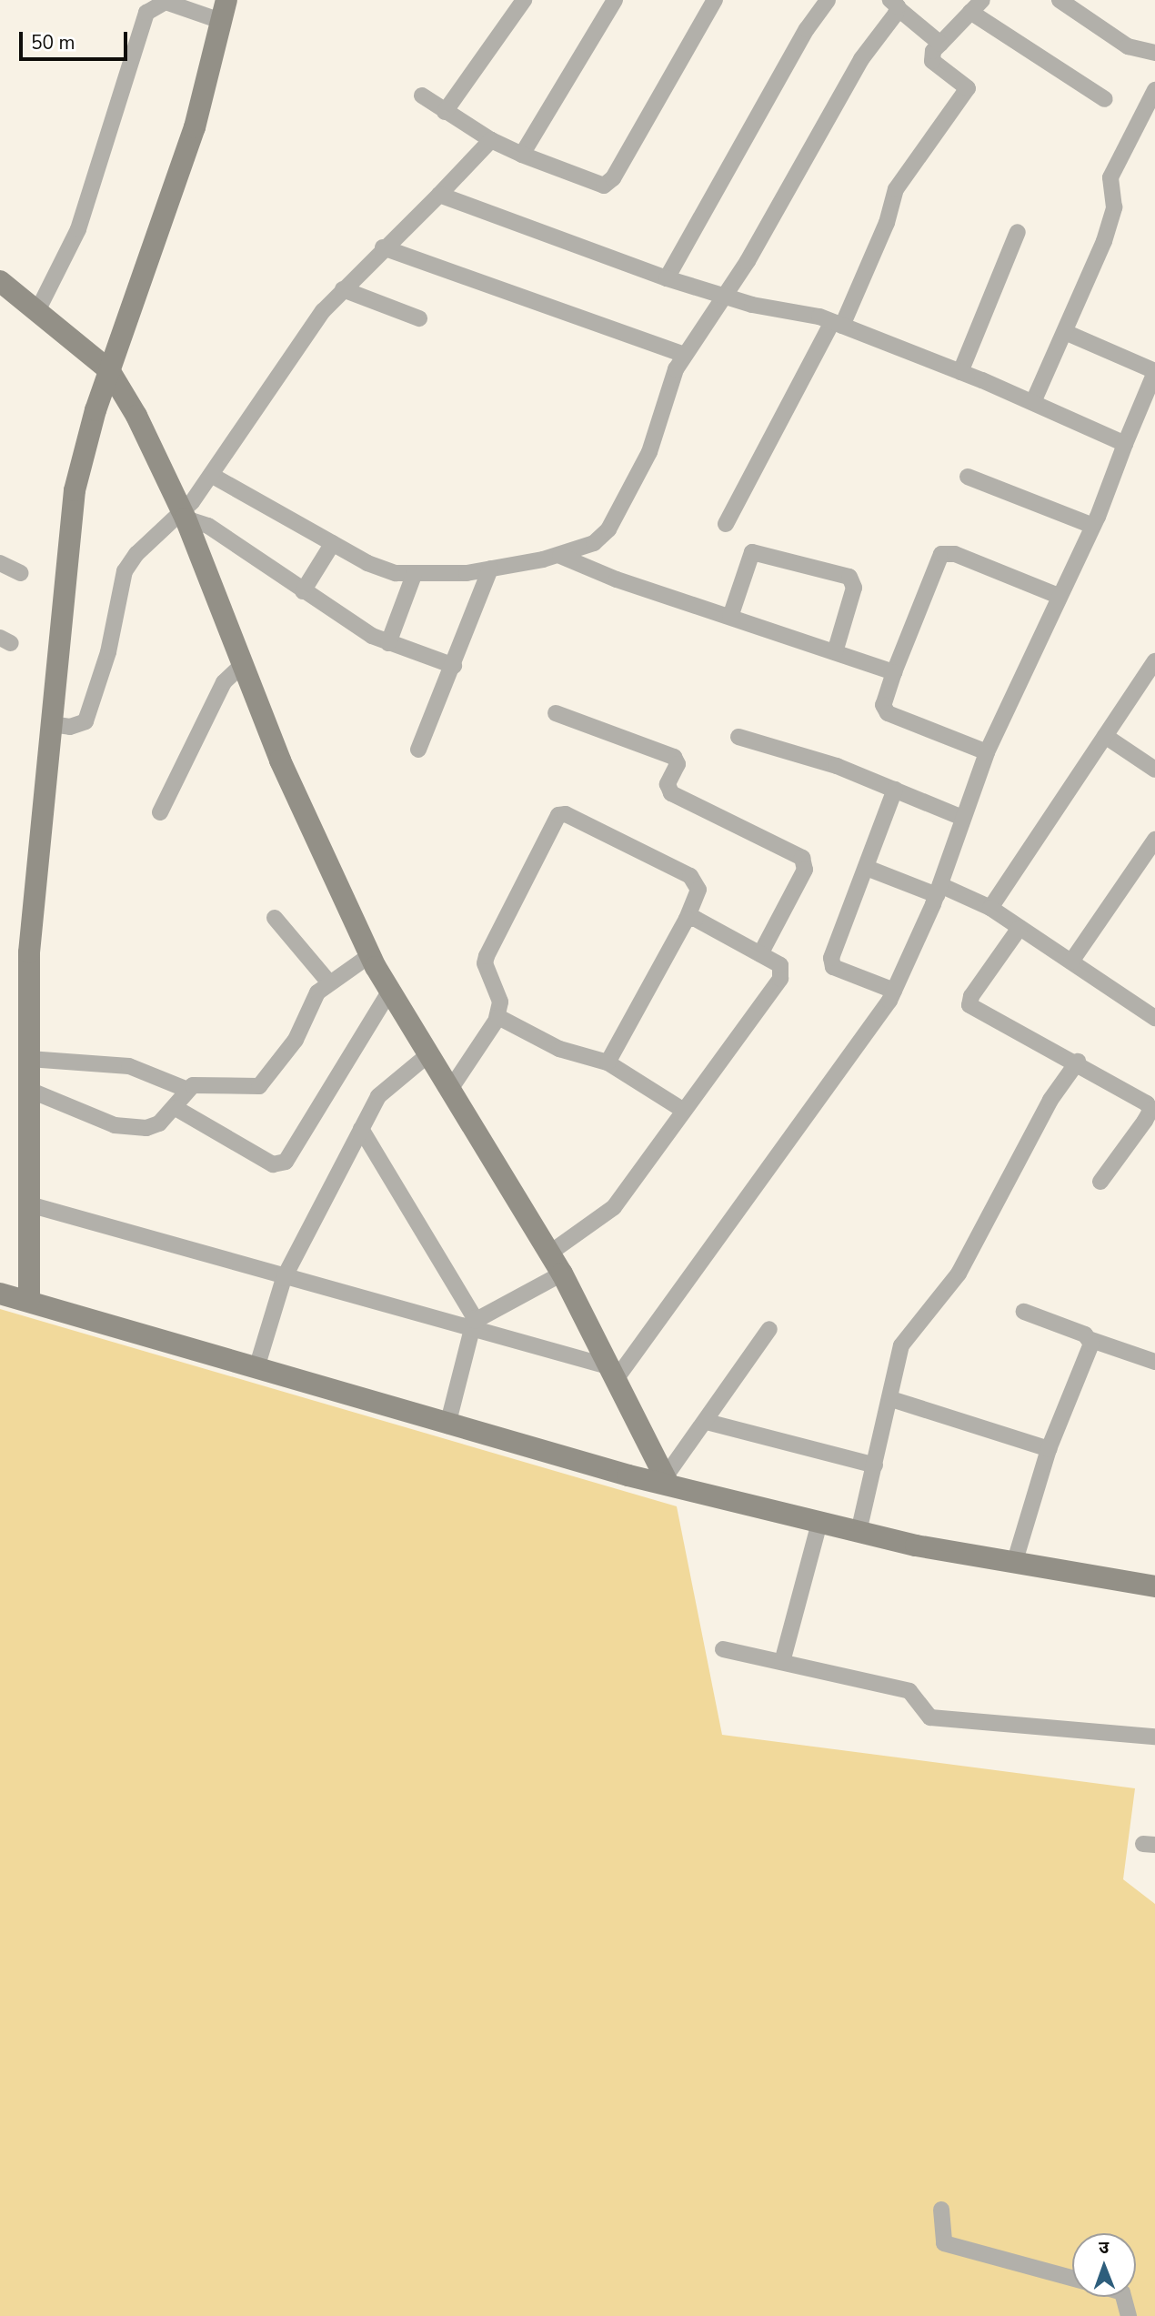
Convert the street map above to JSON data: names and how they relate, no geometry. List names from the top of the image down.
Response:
{
  "scale_bar": "50 m",
  "north": "top"
}
